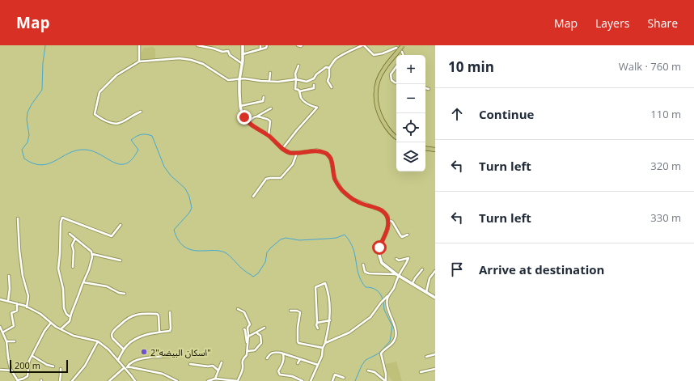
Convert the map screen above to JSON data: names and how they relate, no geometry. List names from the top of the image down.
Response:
{
  "places": ["اسكان البيضه\"2\""],
  "scale_bar": "200 m",
  "page": {
    "header": "Map",
    "nav": ["Map", "Layers", "Share"],
    "heading": ["10 min", "Walk · 760 m"],
    "map_buttons": ["+", "−"],
    "list": [
      ["Continue", "110 m"],
      ["Turn left", "320 m"],
      ["Turn left", "330 m"],
      "Arrive at destination"
    ],
    "scale": "200 m"
  }
}
